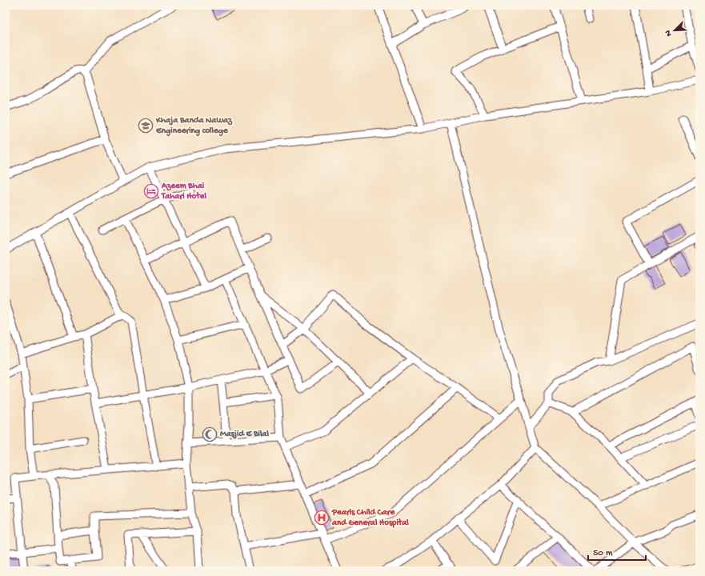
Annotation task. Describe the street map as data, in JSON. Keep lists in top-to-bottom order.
{
  "places": {
    "school or university": ["Khaja Banda Nawaz Engineering college"],
    "hotel": ["Azeem Bhai Tahari Hotel"],
    "mosque": ["Masjid E Bilal"],
    "hospital": ["Pearls Child Care and General Hospital"]
  },
  "scale_bar": "50 m",
  "north": "bottom left"
}
